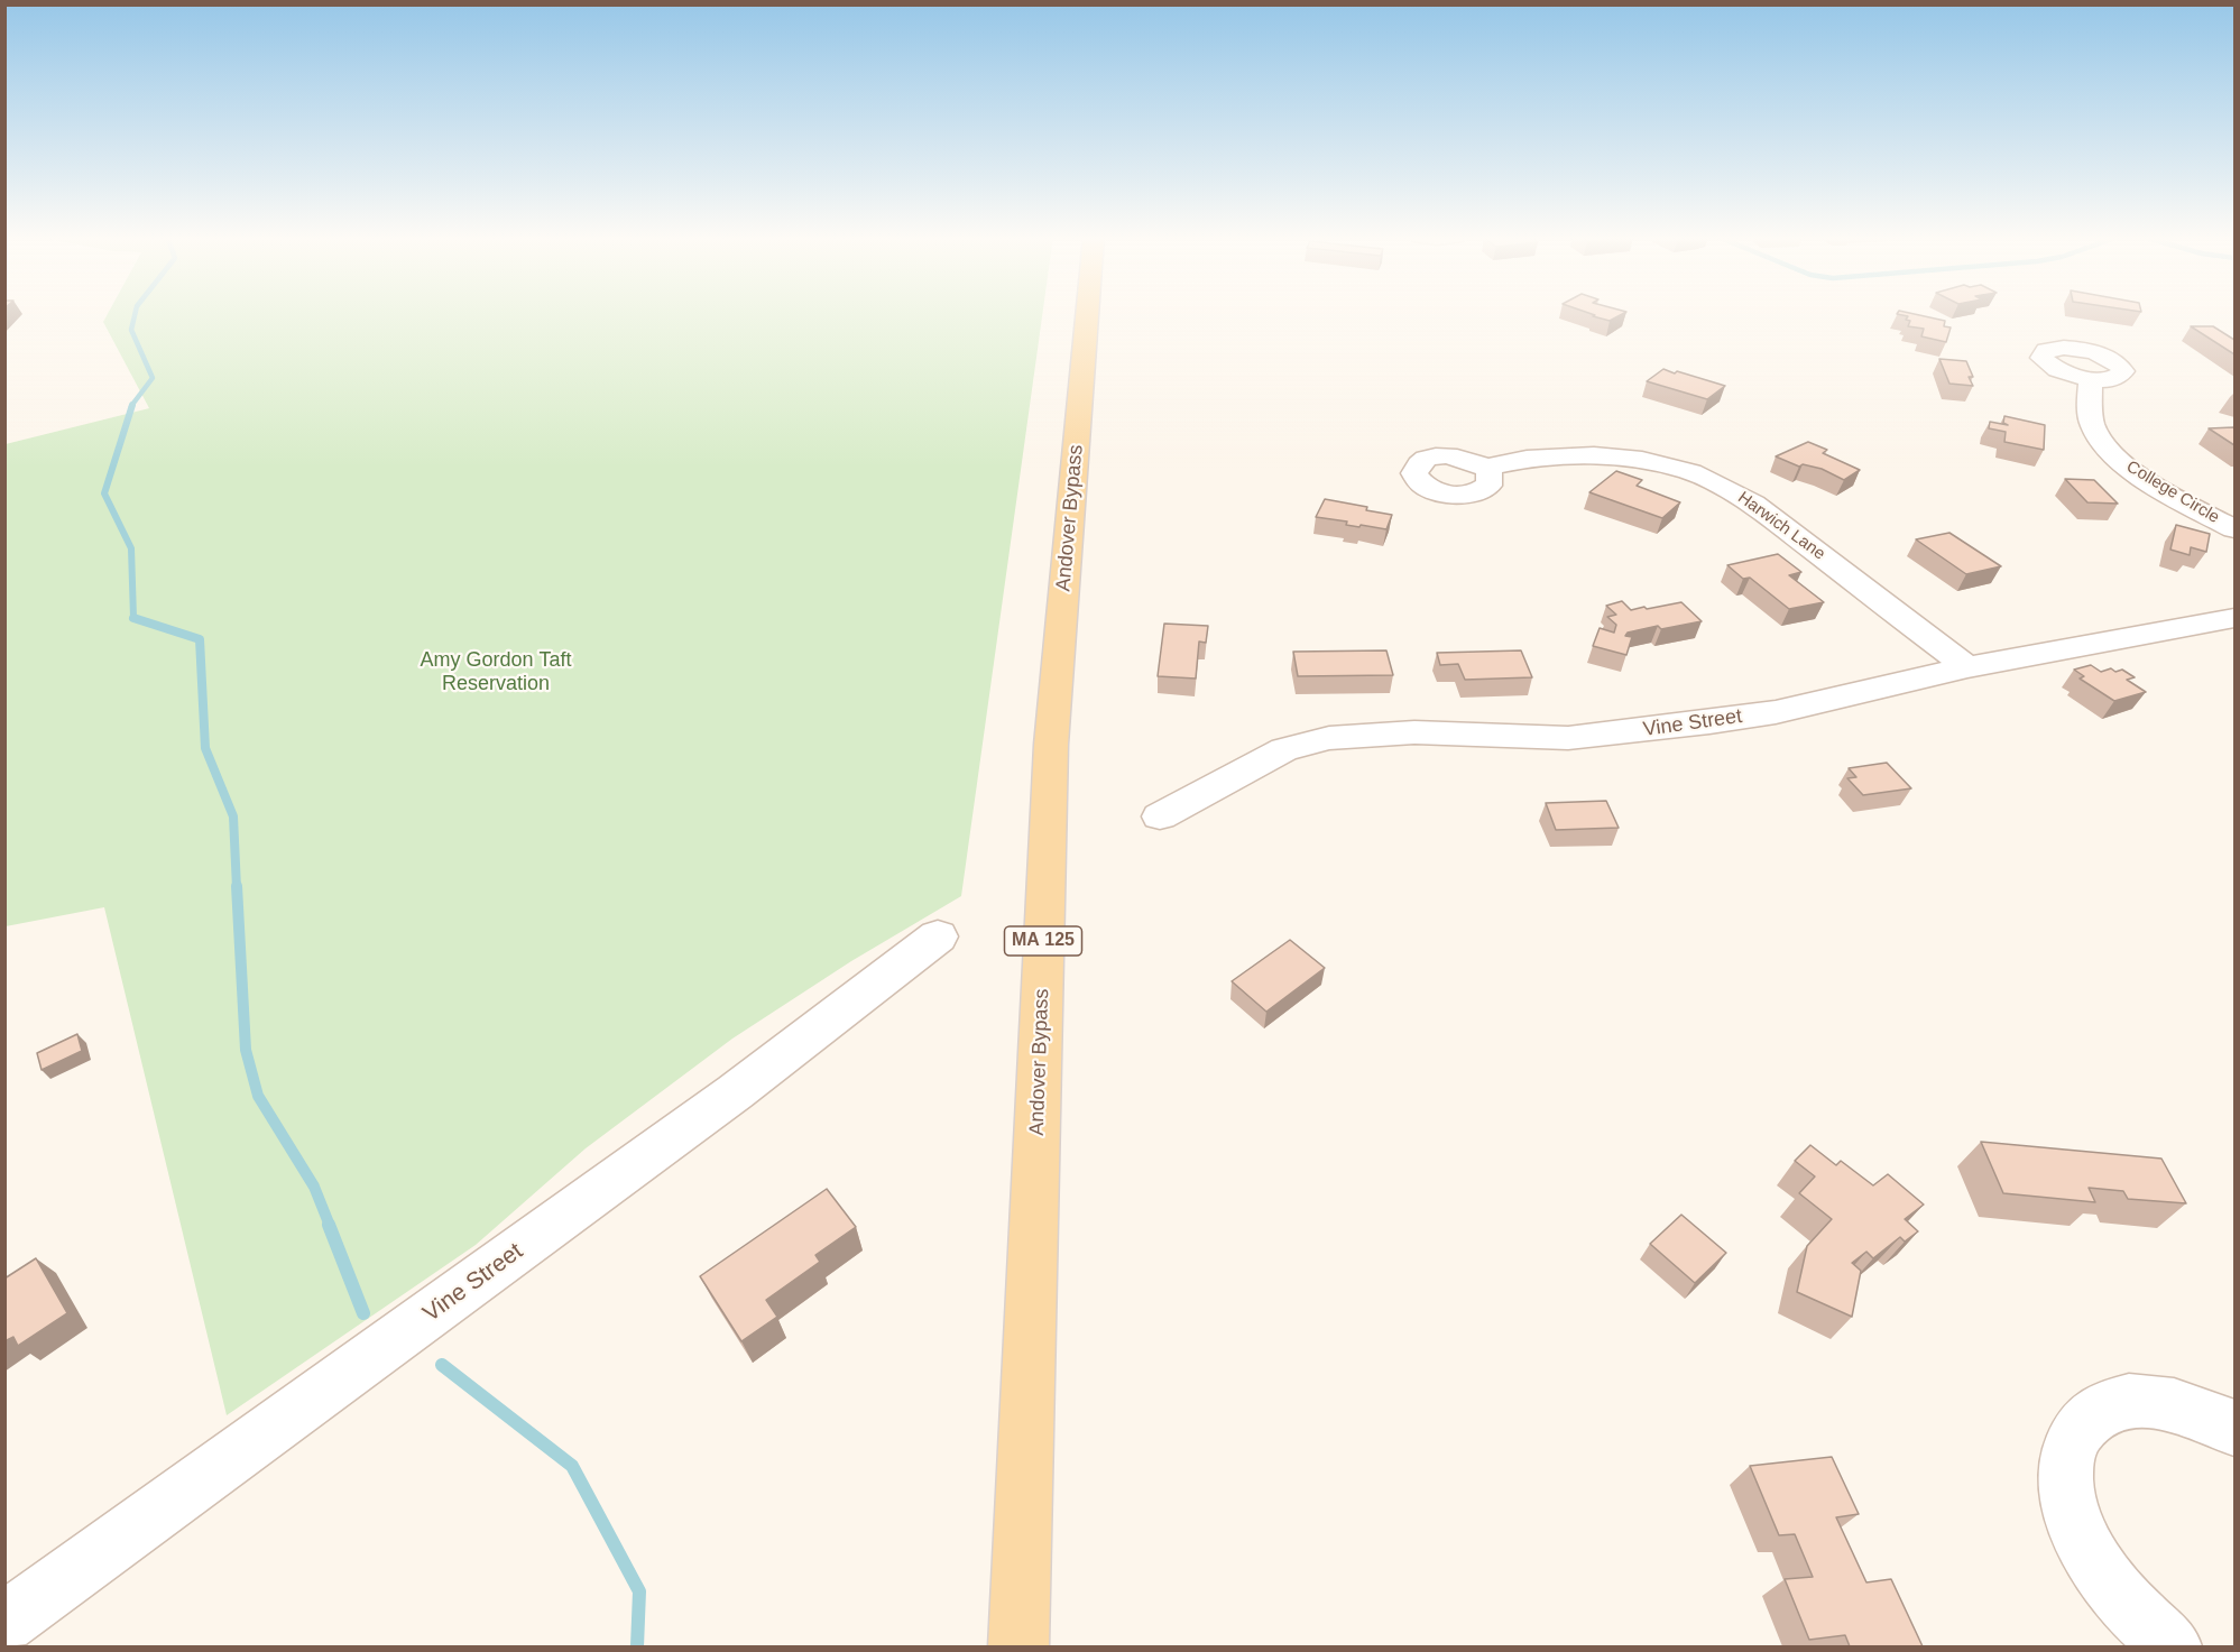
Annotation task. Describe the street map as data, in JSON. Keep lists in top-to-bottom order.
{
  "streets": {
    "main road": ["Andover Bypass", "MA 125"],
    "street": ["College Circle", "Harwich Lane", "Vine Street"]
  },
  "crossings": [
    ["Harwich Lane", "Vine Street"]
  ],
  "parks": ["Amy Gordon Taft Reservation"]
}
